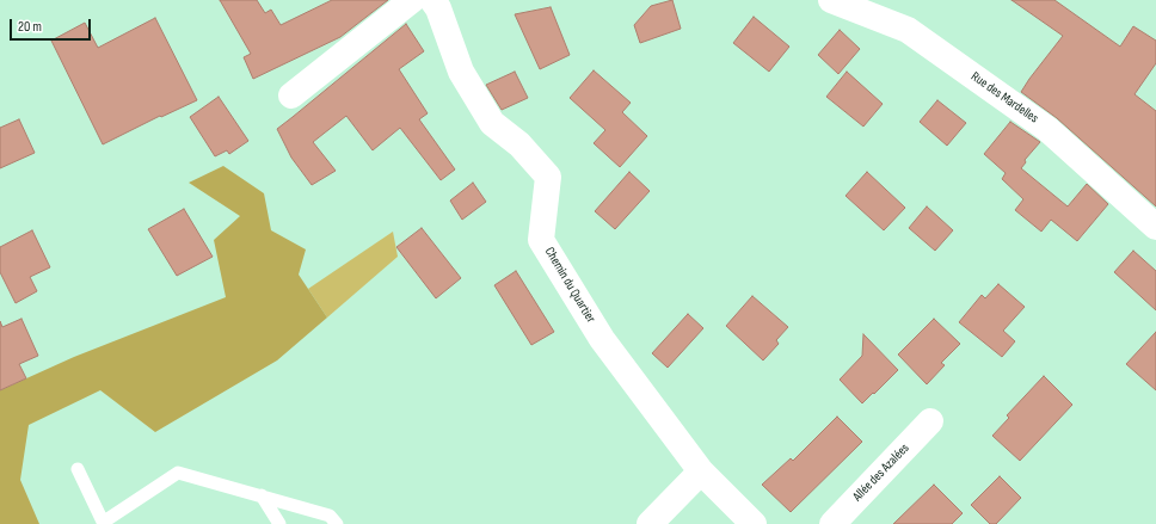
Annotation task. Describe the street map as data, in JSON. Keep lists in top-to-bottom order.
{
  "streets": {
    "street": ["Rue des Mardelles", "Chemin du Quartier", "Allée des Azalées"]
  },
  "scale_bar": "20 m"
}
